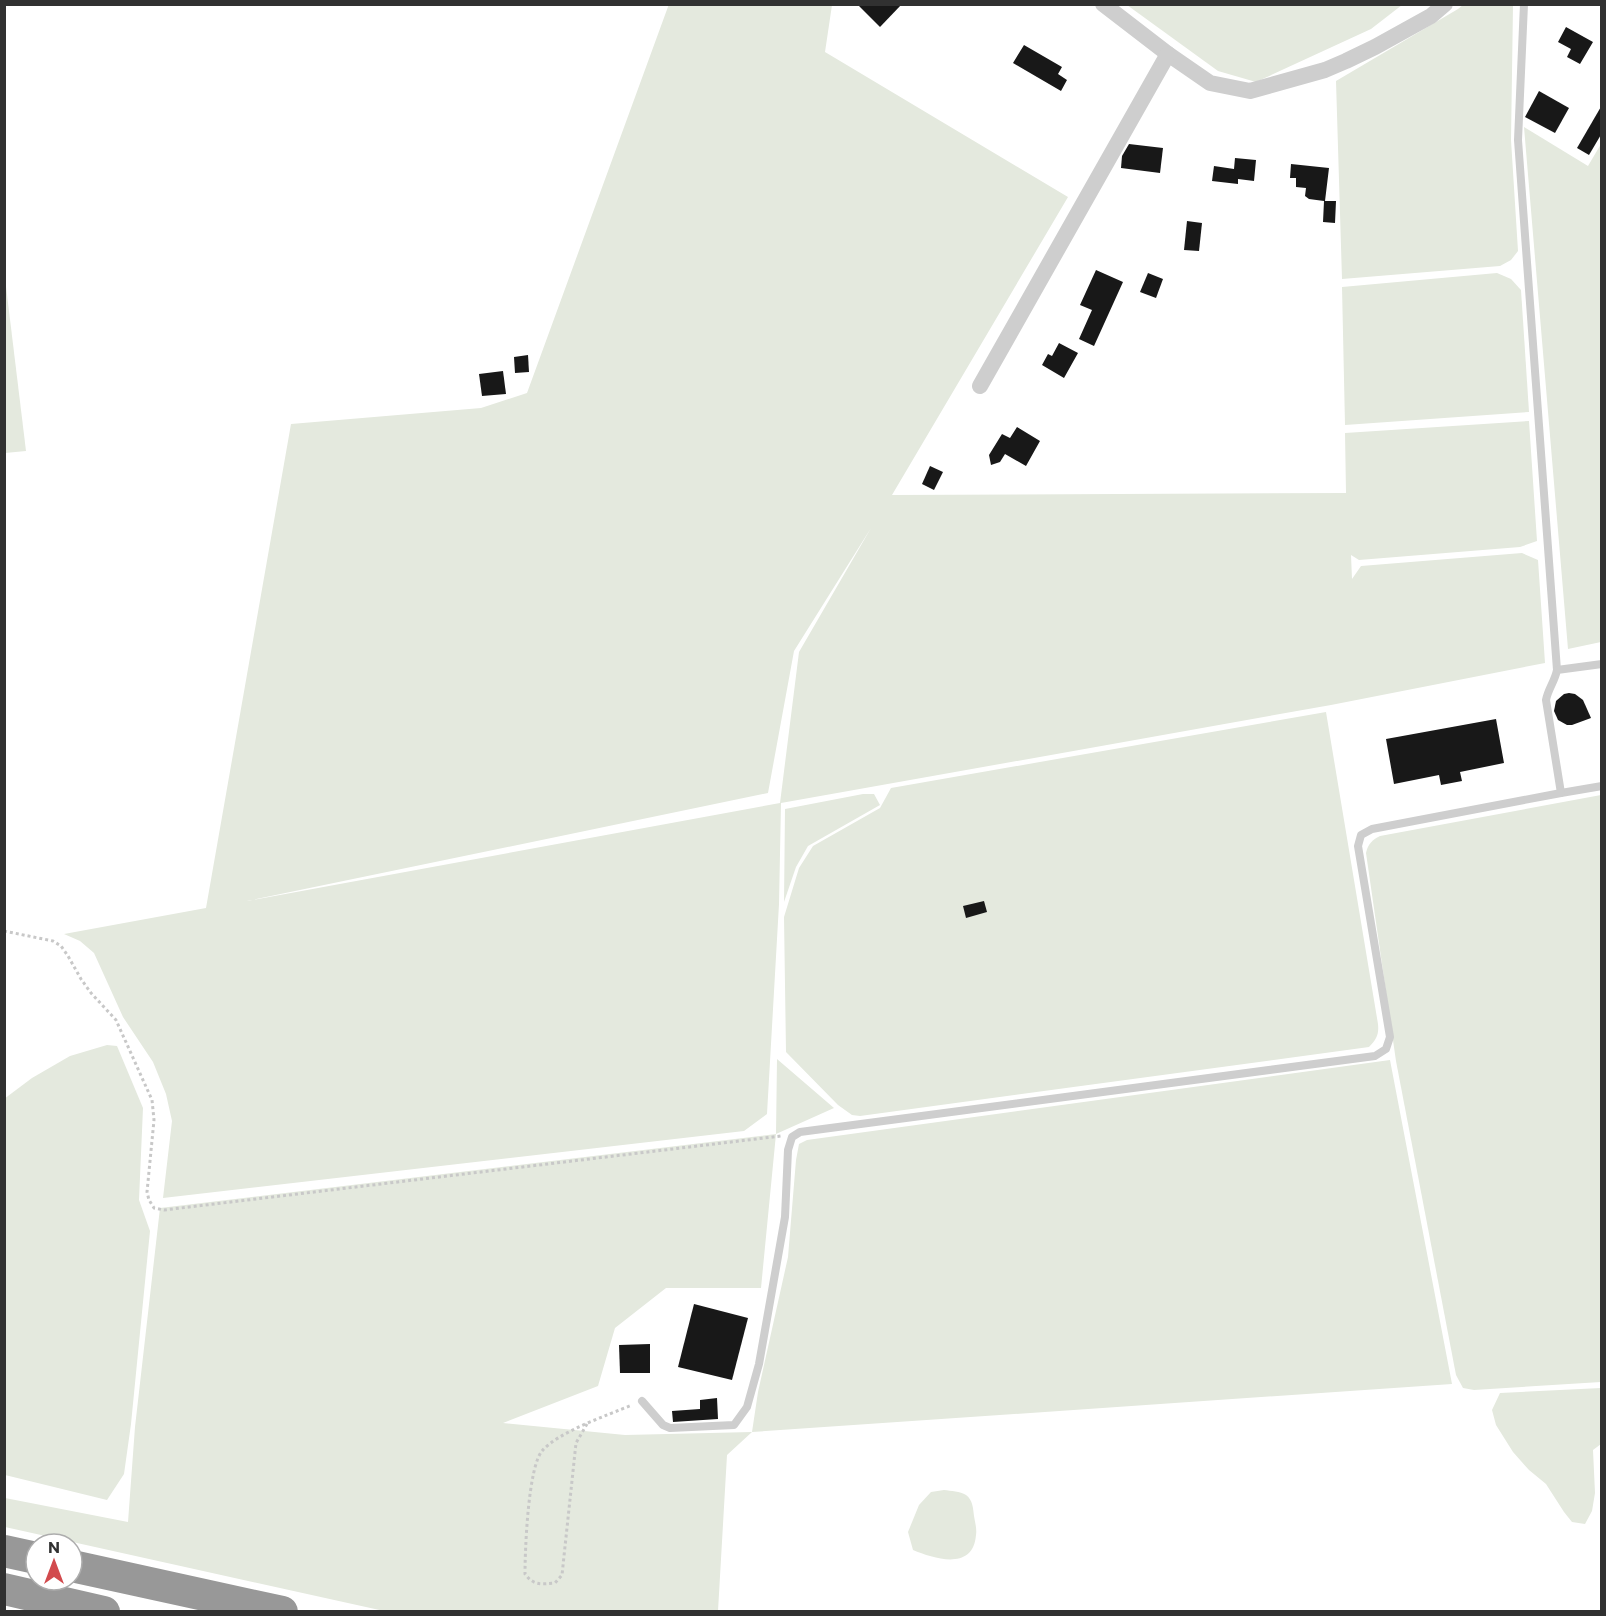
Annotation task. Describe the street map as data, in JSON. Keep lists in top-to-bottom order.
{
  "north": "top"
}
